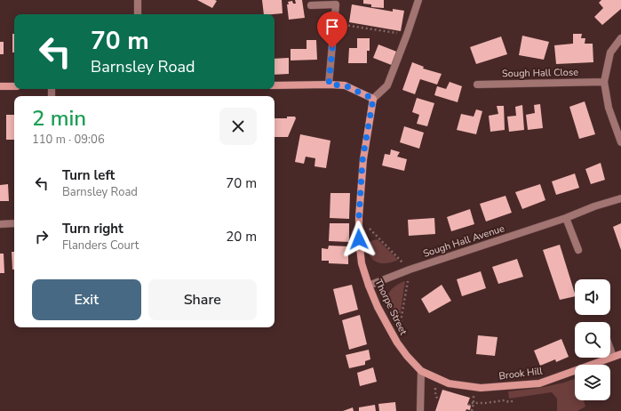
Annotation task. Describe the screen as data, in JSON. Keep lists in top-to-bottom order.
{
  "streets": {
    "main road": ["Thorpe Street", "Brook Hill"],
    "street": ["Sough Hall Close", "Sough Hall Avenue"]
  },
  "crossings": [
    ["Sough Hall Avenue", "Thorpe Street"],
    ["Thorpe Street", "Brook Hill"]
  ],
  "page": {
    "turn": ["70 m", "Barnsley Road"],
    "heading": ["2 min", "110 m · 09:06"],
    "list": [
      {
        "name": "Turn left",
        "note": "Barnsley Road",
        "value": "70 m"
      },
      {
        "name": "Turn right",
        "note": "Flanders Court",
        "value": "20 m"
      }
    ],
    "buttons": ["Exit", "Share"]
  }
}
